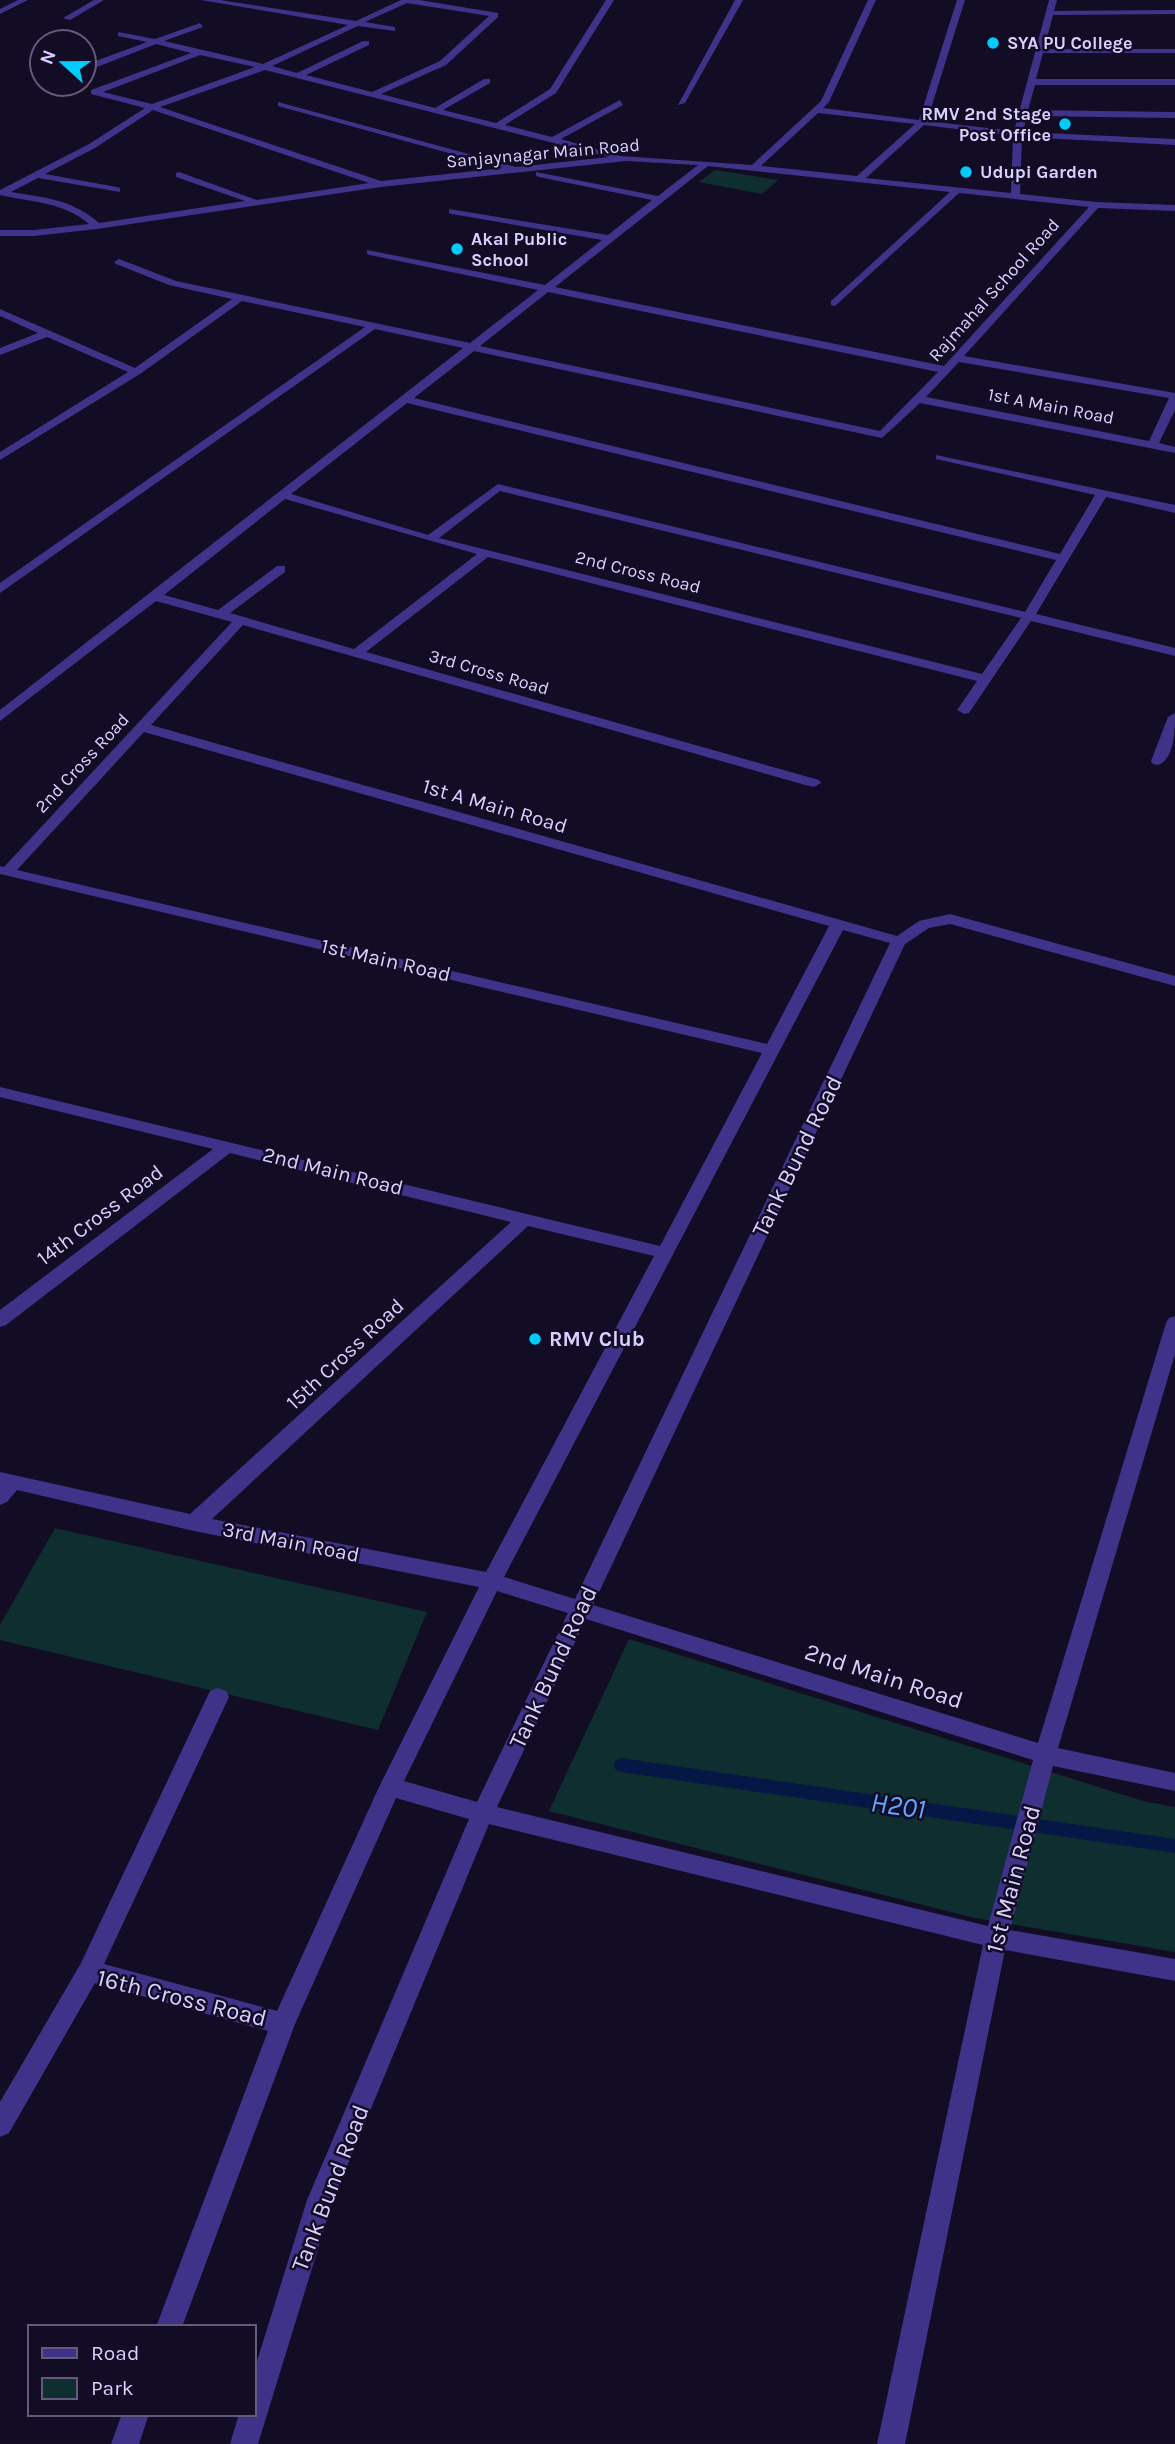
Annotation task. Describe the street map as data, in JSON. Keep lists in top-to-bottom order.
{
  "streets": {
    "street": [
      "Sanjaynagar Main Road",
      "Rajmahal School Road",
      "1st A Main Road",
      "2nd Cross Road",
      "3rd Cross Road",
      "1st Main Road",
      "Tank Bund Road",
      "2nd Main Road",
      "14th Cross Road",
      "15th Cross Road",
      "3rd Main Road",
      "16th Cross Road"
    ]
  },
  "crossings": [
    ["Sanjaynagar Main Road", "Rajmahal School Road"],
    ["Rajmahal School Road", "1st A Main Road"],
    ["1st A Main Road", "2nd Cross Road"],
    ["1st A Main Road", "Tank Bund Road"],
    ["2nd Cross Road", "3rd Cross Road"],
    ["2nd Cross Road", "1st Main Road"],
    ["1st Main Road", "2nd Main Road"],
    ["Tank Bund Road", "2nd Main Road"],
    ["Tank Bund Road", "3rd Main Road"],
    ["2nd Main Road", "14th Cross Road"],
    ["2nd Main Road", "15th Cross Road"],
    ["2nd Main Road", "3rd Main Road"],
    ["15th Cross Road", "3rd Main Road"]
  ],
  "water": ["H201"],
  "places": [
    "SYA PU College",
    "RMV 2nd Stage Post Office",
    "Udupi Garden",
    "Akal Public School",
    "RMV Club"
  ],
  "legend": ["Road", "Park"],
  "north": "left"
}
